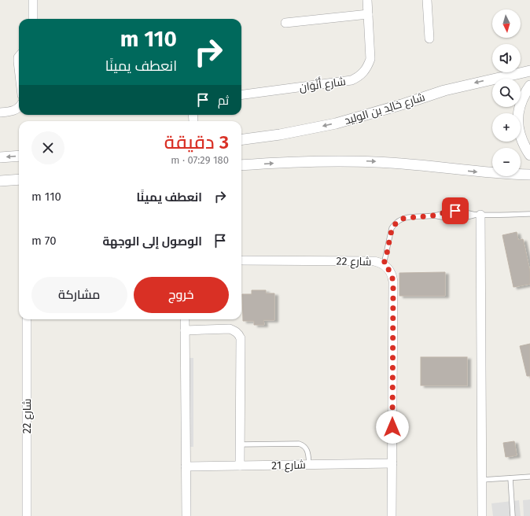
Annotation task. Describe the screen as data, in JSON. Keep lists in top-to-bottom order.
{
  "streets": {
    "street": [
      "شارع أَنْوَان",
      "شارع خالِد بن الوليد",
      "شارع 22",
      "شارع 21"
    ]
  },
  "crossings": [
    ["شارع 22", "شارع 21"]
  ],
  "north": "bottom",
  "page": {
    "map_buttons": ["+", "−"],
    "turn": ["110 m", "انعطف يمينًا"],
    "then": "ثم",
    "heading": ["3 دقيقة", "180 m · 07:29"],
    "list": [
      {
        "name": "انعطف يمينًا",
        "value": "110 m"
      },
      {
        "name": "الوصول إلى الوجهة",
        "value": "70 m"
      }
    ],
    "buttons": ["خروج", "مشاركة"]
  }
}
